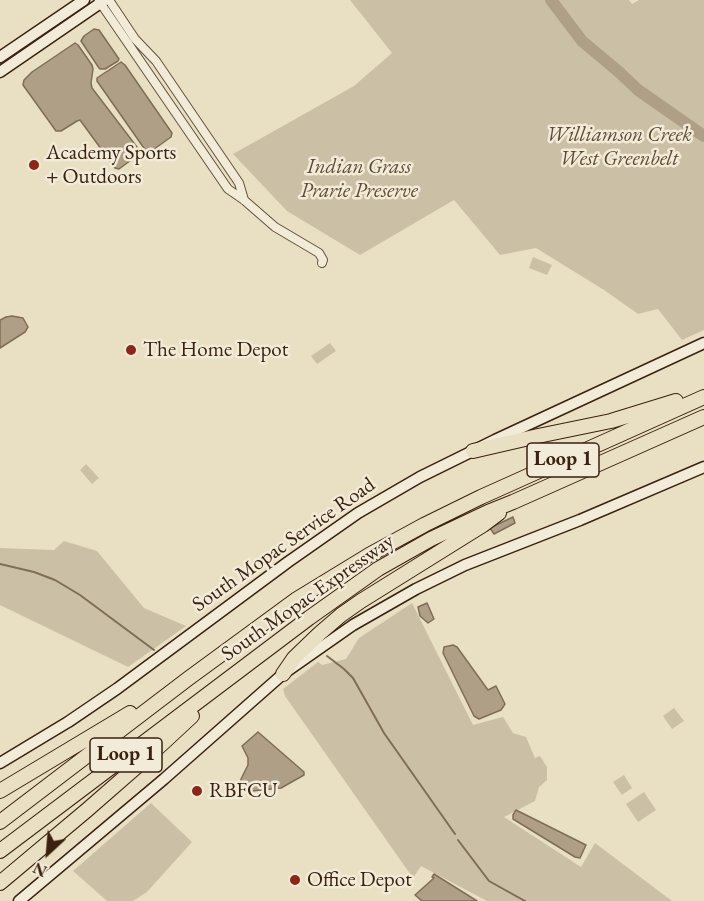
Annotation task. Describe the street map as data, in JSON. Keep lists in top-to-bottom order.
{
  "streets": {
    "highway": ["Loop 1", "South Mopac Expressway"],
    "main road": ["South Mopac Service Road"]
  },
  "parks": ["Williamson Creek West Greenbelt", "Indian Grass Prarie Preserve"],
  "places": [
    "Academy Sports + Outdoors",
    "The Home Depot",
    "RBFCU",
    "Office Depot"
  ],
  "north": "bottom left"
}
